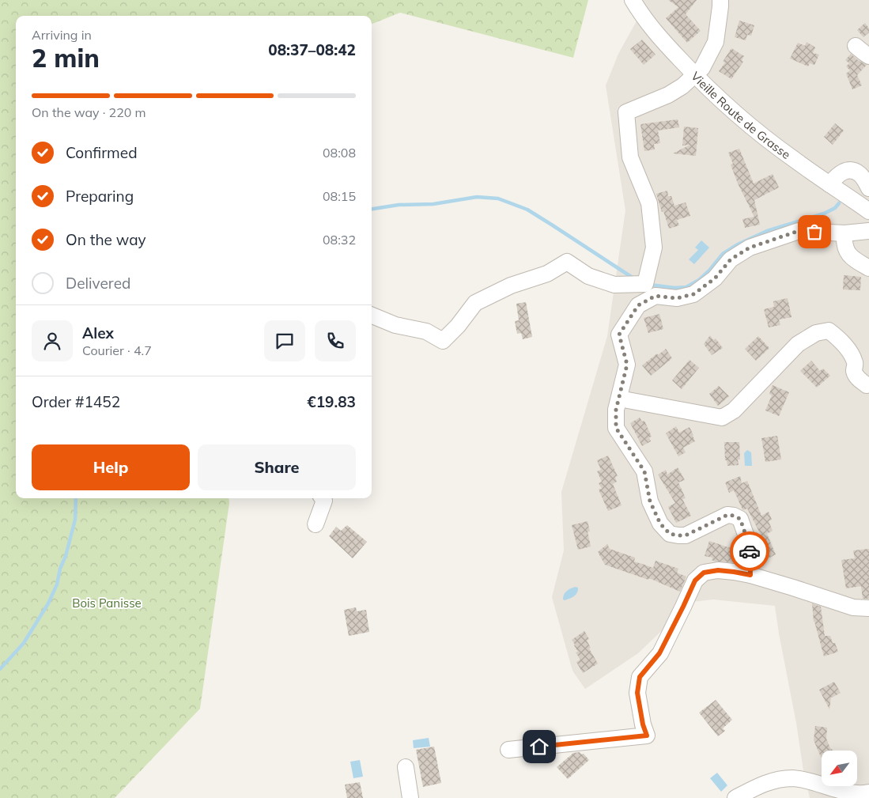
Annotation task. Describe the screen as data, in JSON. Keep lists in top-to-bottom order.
{
  "streets": {
    "street": ["Vieille Route de Grasse"]
  },
  "parks": ["Bois Panisse"],
  "north": "bottom left",
  "page": {
    "heading": ["2 min", "Arriving in", "08:37–08:42"],
    "panel": [
      "Alex",
      "Courier · 4.7",
      "Order #1452",
      "€19.83"
    ],
    "bar": "On the way · 220 m",
    "list": [
      ["Confirmed", "08:08"],
      ["Preparing", "08:15"],
      ["On the way", "08:32"],
      "Delivered"
    ],
    "buttons": ["Help", "Share"]
  }
}
